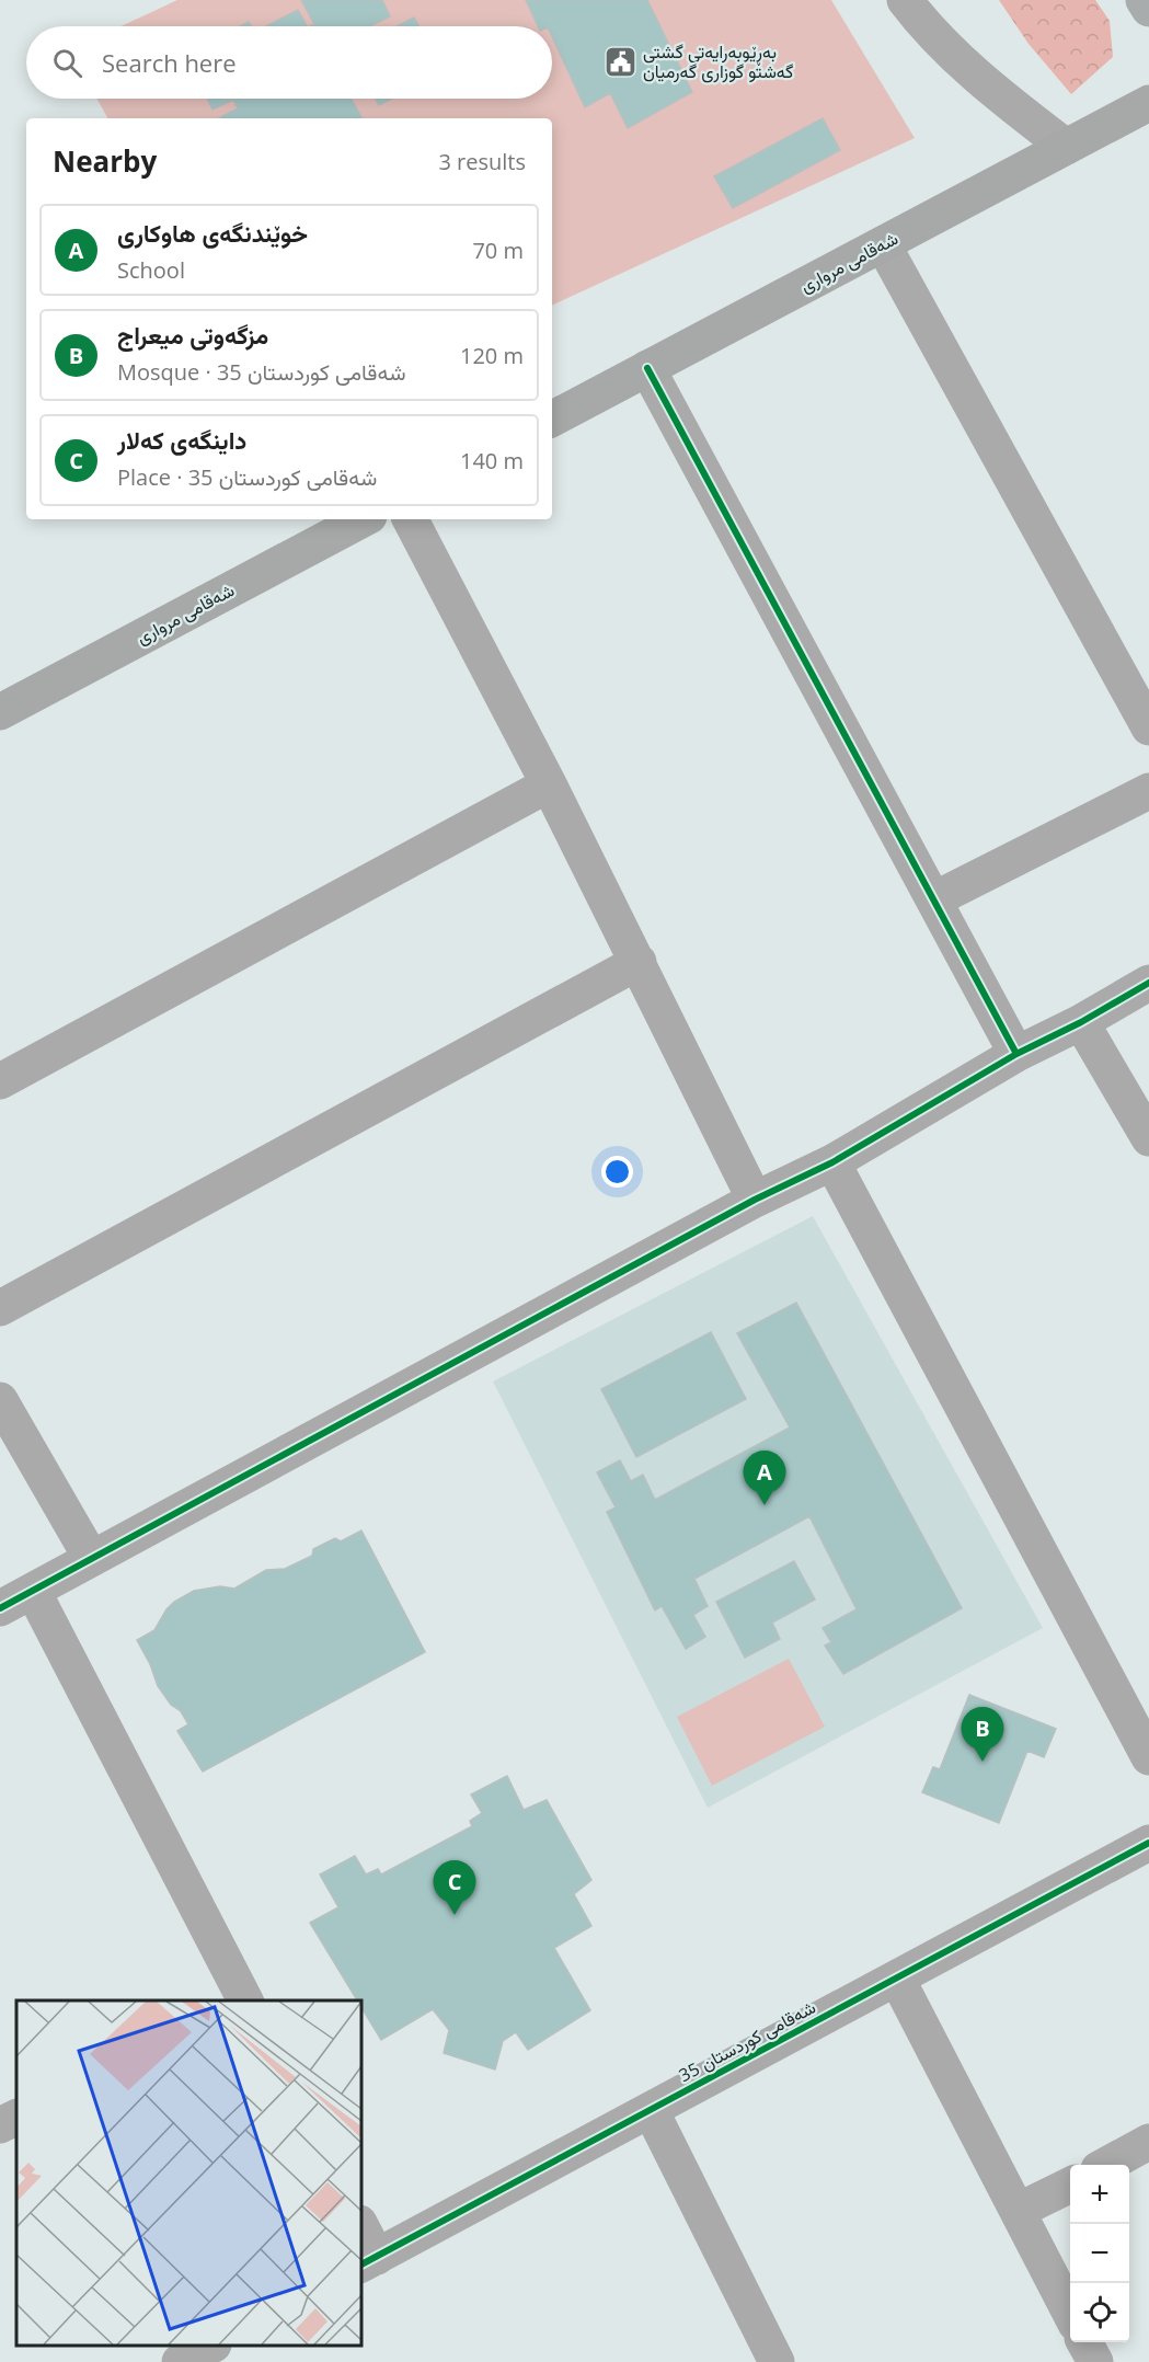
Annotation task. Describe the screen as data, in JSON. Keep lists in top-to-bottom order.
{
  "streets": {
    "street": ["شەقامی مرواری", "شەقامی کوردستان 35"]
  },
  "places": {
    "public building": ["بەڕێوبەرایەتی گشتی گەشتو گوزاری گەرمیان"]
  },
  "page": {
    "search": "Search here",
    "heading": ["Nearby", "3 results"],
    "list": [
      {
        "mark": "A",
        "name": "خوێندنگەی هاوکاری",
        "note": "School",
        "value": "70 m"
      },
      {
        "mark": "B",
        "name": "مزگەوتی میعراج",
        "note": "Mosque · شەقامی کوردستان 35",
        "value": "120 m"
      },
      {
        "mark": "C",
        "name": "داینگەی کەلار",
        "note": "Place · شەقامی کوردستان 35",
        "value": "140 m"
      }
    ],
    "pins": ["A", "B", "C"],
    "map_buttons": ["+", "−"]
  }
}
